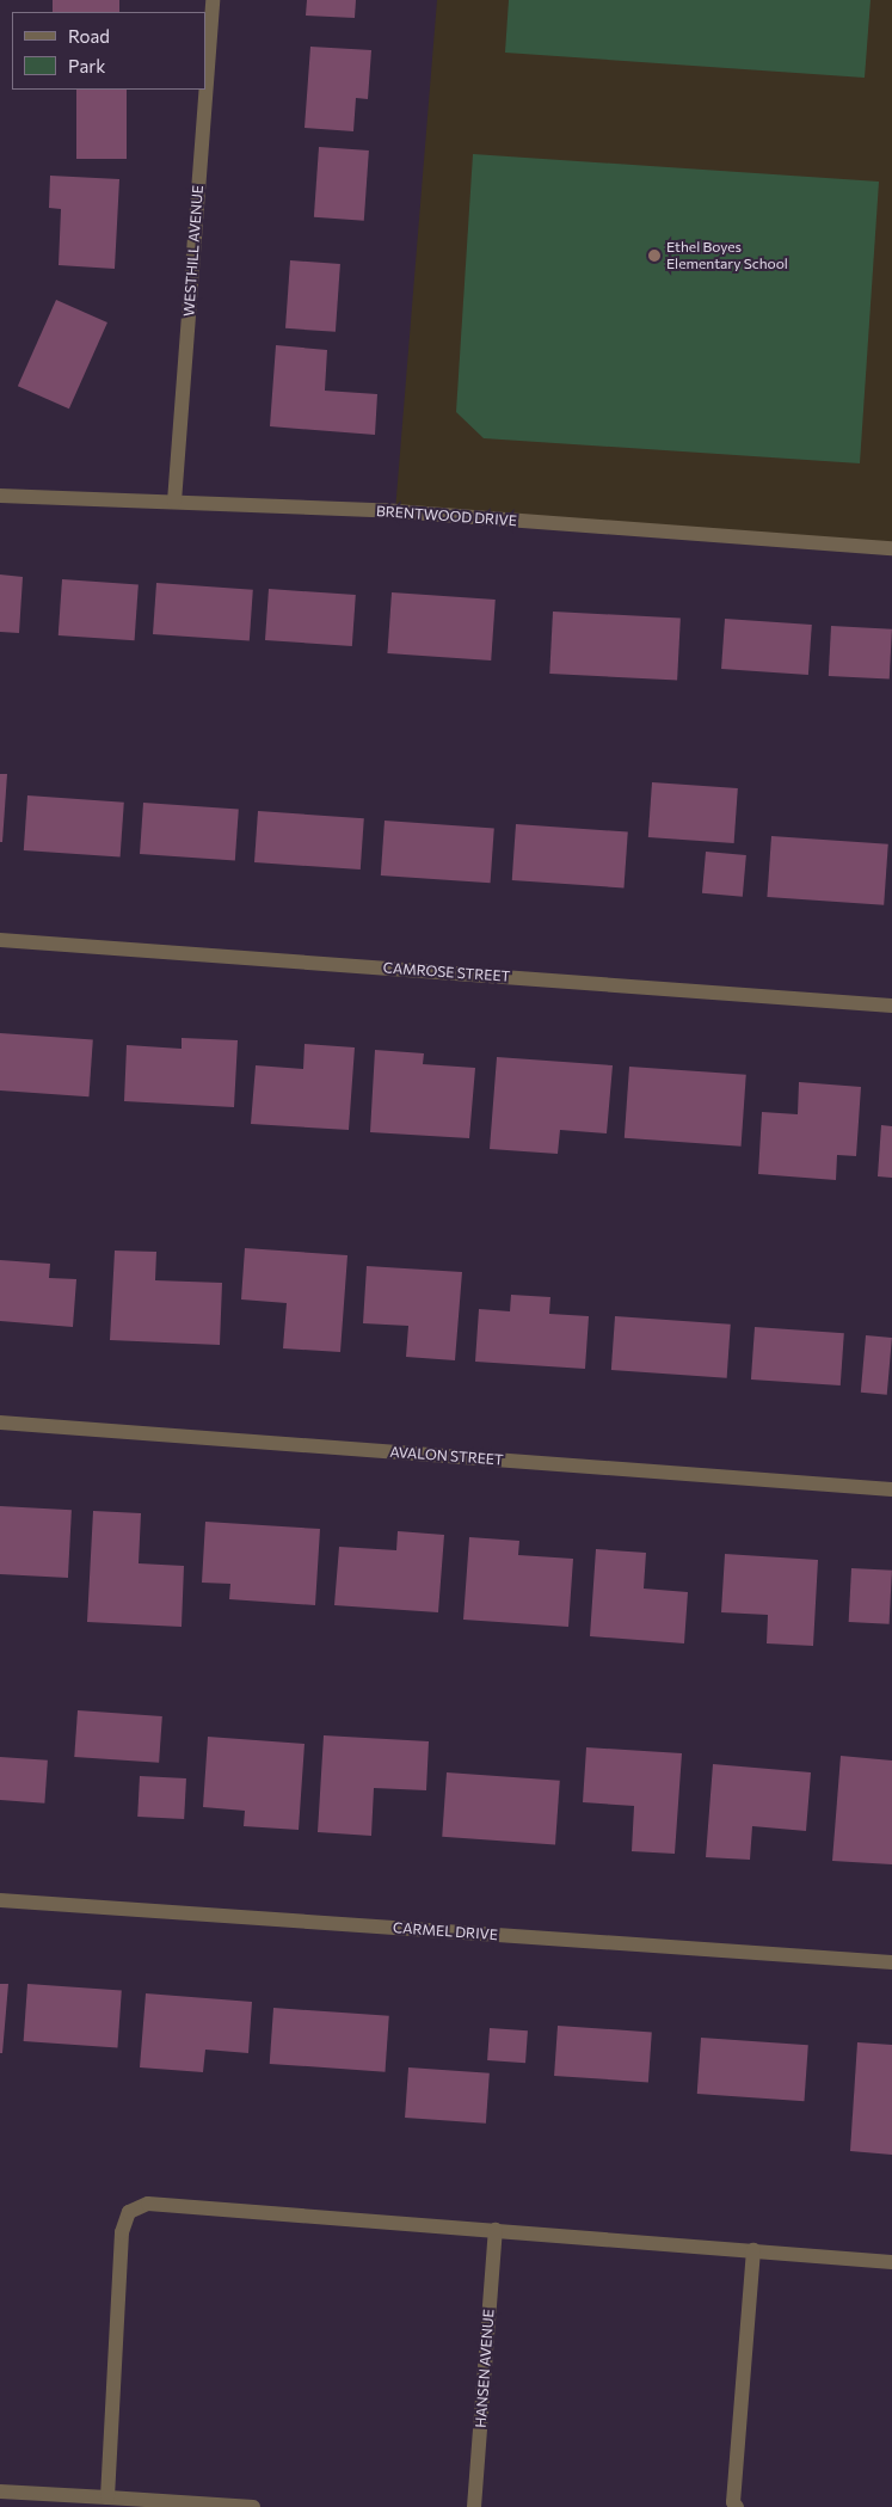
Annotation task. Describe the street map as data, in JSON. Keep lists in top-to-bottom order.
{
  "streets": {
    "street": [
      "WESTHILL AVENUE",
      "BRENTWOOD DRIVE",
      "CAMROSE STREET",
      "AVALON STREET",
      "CARMEL DRIVE",
      "HANSEN AVENUE"
    ]
  },
  "crossings": [
    ["WESTHILL AVENUE", "BRENTWOOD DRIVE"]
  ],
  "places": ["Ethel Boyes Elementary School"],
  "legend": ["Road", "Park"]
}
